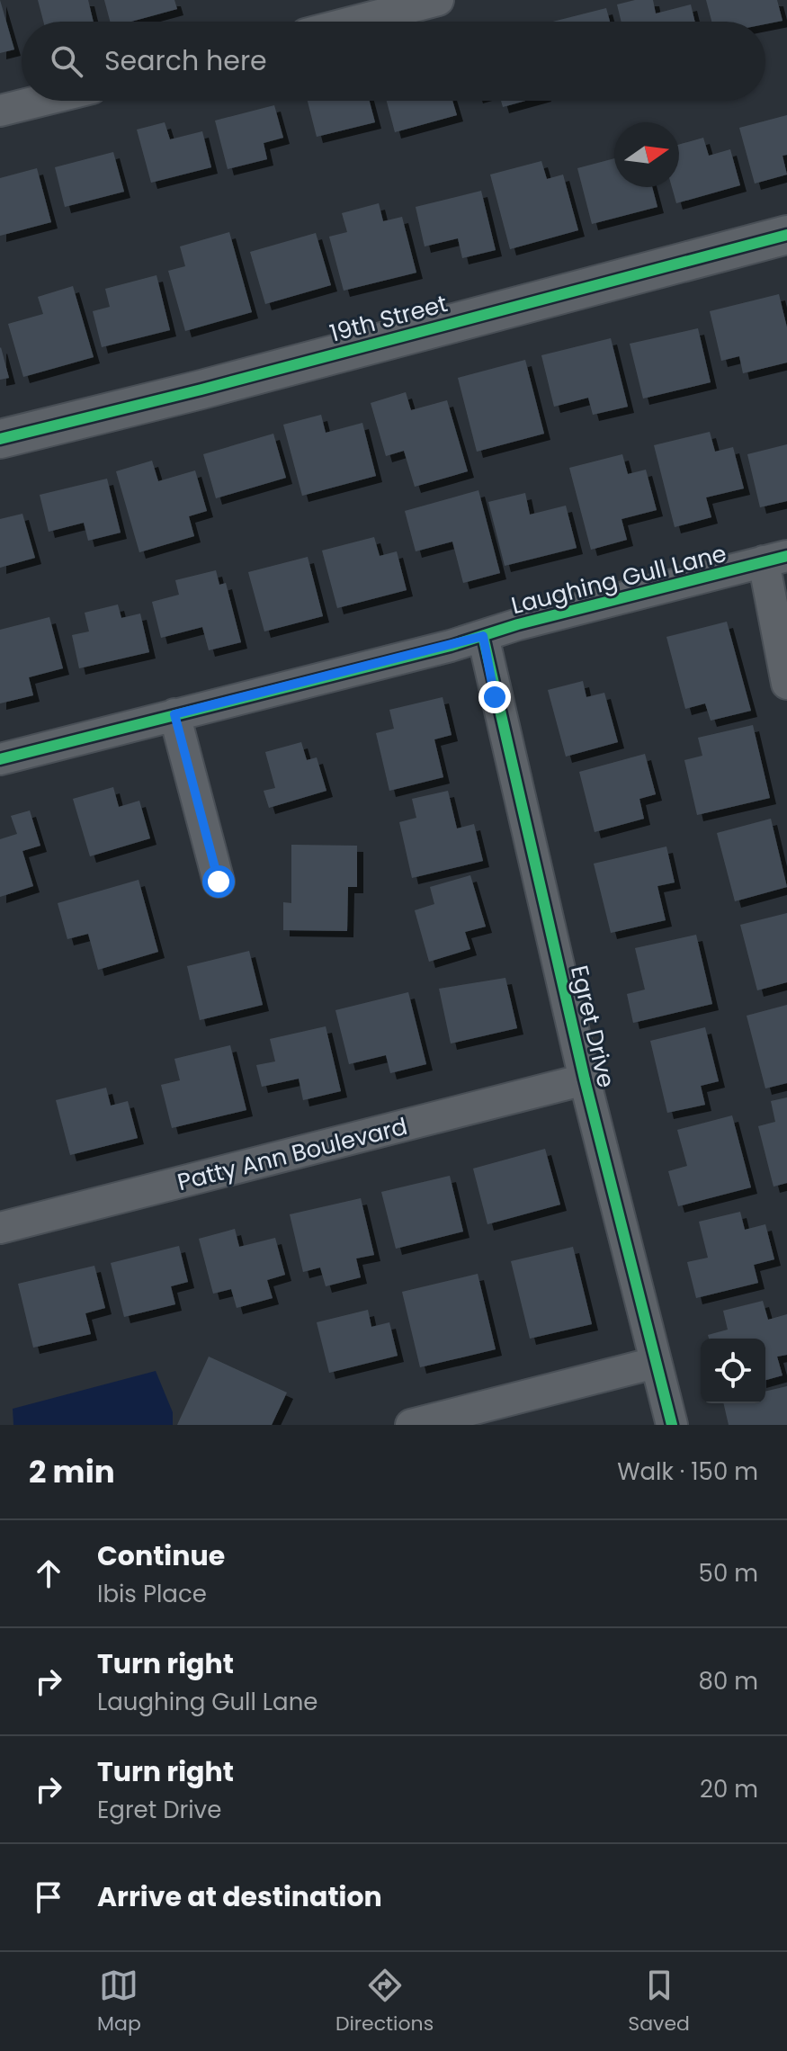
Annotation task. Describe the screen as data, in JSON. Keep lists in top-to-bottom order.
{
  "streets": {
    "street": [
      "19th Street",
      "Laughing Gull Lane",
      "Egret Drive",
      "Patty Ann Boulevard"
    ]
  },
  "crossings": [
    ["Laughing Gull Lane", "Egret Drive"],
    ["Egret Drive", "Patty Ann Boulevard"]
  ],
  "north": "right",
  "page": {
    "search": "Search here",
    "heading": ["2 min", "Walk · 150 m"],
    "list": [
      ["Continue", "Ibis Place", "50 m"],
      ["Turn right", "Laughing Gull Lane", "80 m"],
      ["Turn right", "Egret Drive", "20 m"],
      "Arrive at destination"
    ],
    "nav": ["Map", "Directions", "Saved"]
  }
}
